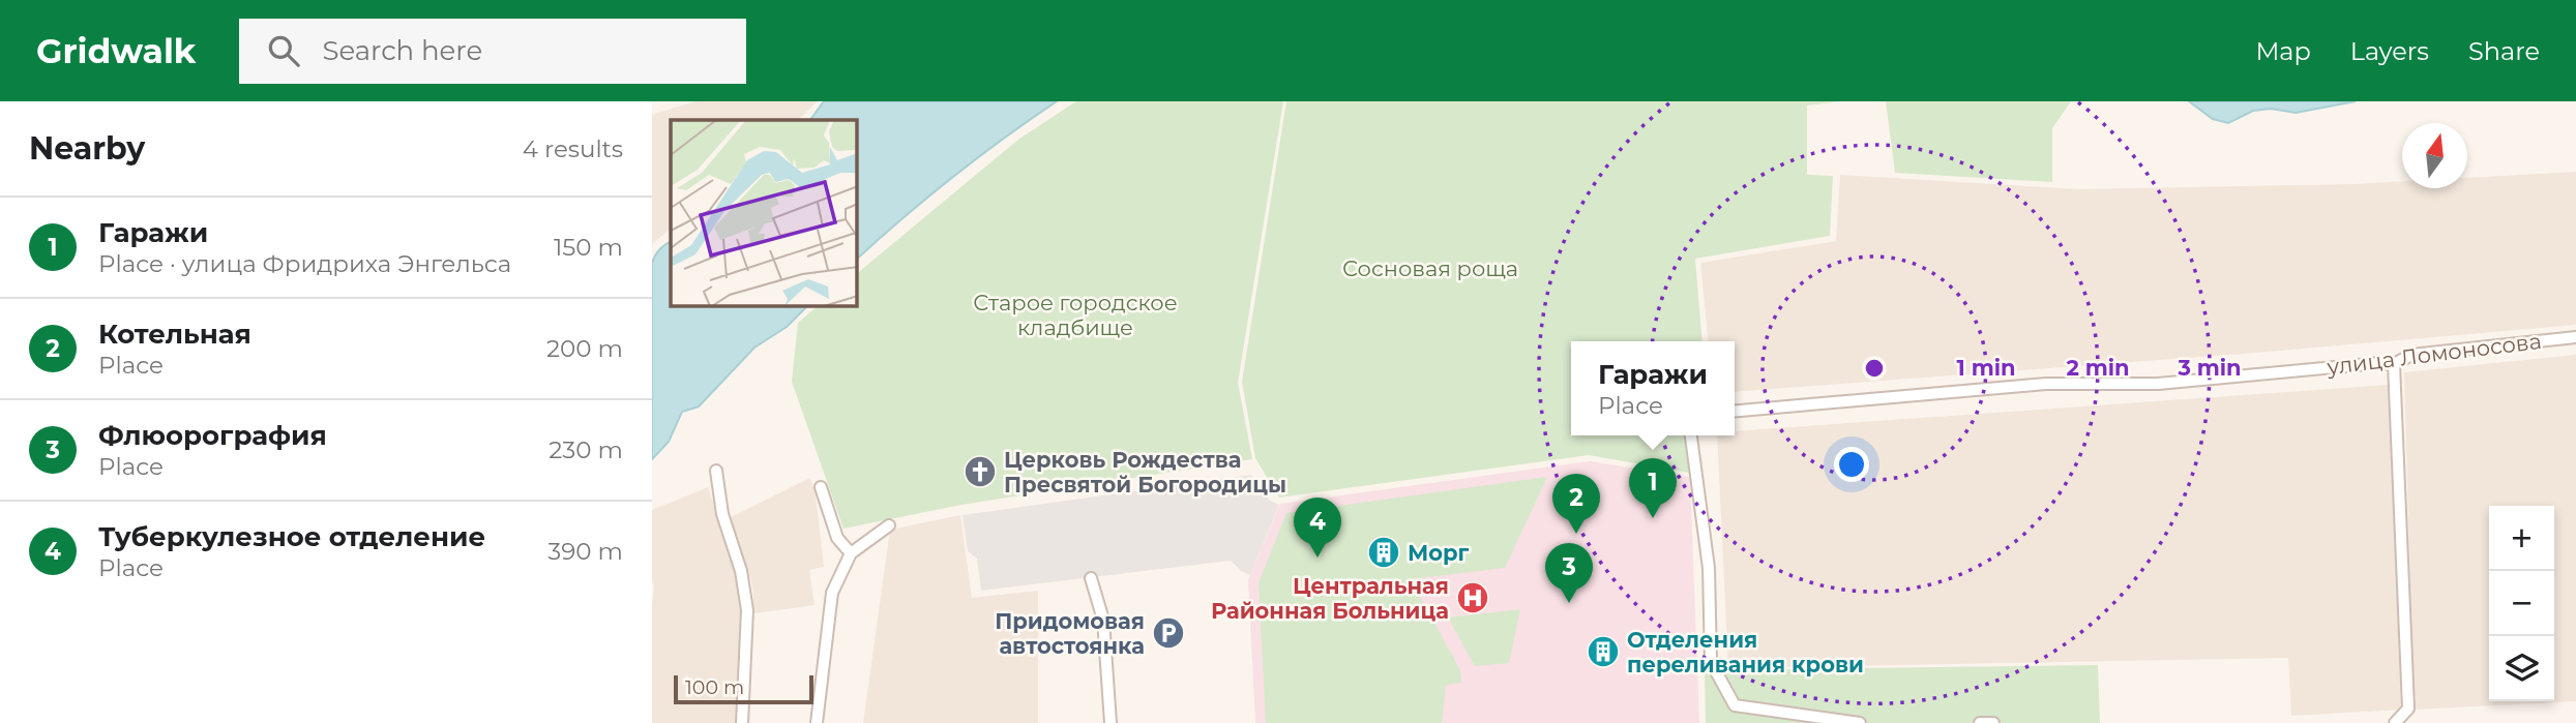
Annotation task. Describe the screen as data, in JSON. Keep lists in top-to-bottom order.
{
  "streets": {
    "street": ["улица Ломоносова"]
  },
  "parks": ["Сосновая роща", "Старое городское кладбище"],
  "places": {
    "church": ["Церковь Рождества Пресвятой Богородицы"],
    "building": ["Морг", "Отделения переливания крови"],
    "hospital": ["Центральная Районная Больница"],
    "parking": ["Придомовая автостоянка"]
  },
  "scale_bar": "100 m",
  "north": "top",
  "page": {
    "header": "Gridwalk",
    "search": "Search here",
    "nav": ["Map", "Layers", "Share"],
    "heading": ["Nearby", "4 results"],
    "list": [
      {
        "mark": "1",
        "name": "Гаражи",
        "note": "Place · улица Фридриха Энгельса",
        "value": "150 m"
      },
      {
        "mark": "2",
        "name": "Котельная",
        "note": "Place",
        "value": "200 m"
      },
      {
        "mark": "3",
        "name": "Флюорография",
        "note": "Place",
        "value": "230 m"
      },
      {
        "mark": "4",
        "name": "Туберкулезное отделение",
        "note": "Place",
        "value": "390 m"
      }
    ],
    "popup": ["Гаражи", "Place"],
    "pins": [
      "1",
      "2",
      "4",
      "3"
    ],
    "map_buttons": ["+", "−"],
    "scale": "100 m"
  },
  "rings": ["1 min", "2 min", "3 min"]
}
